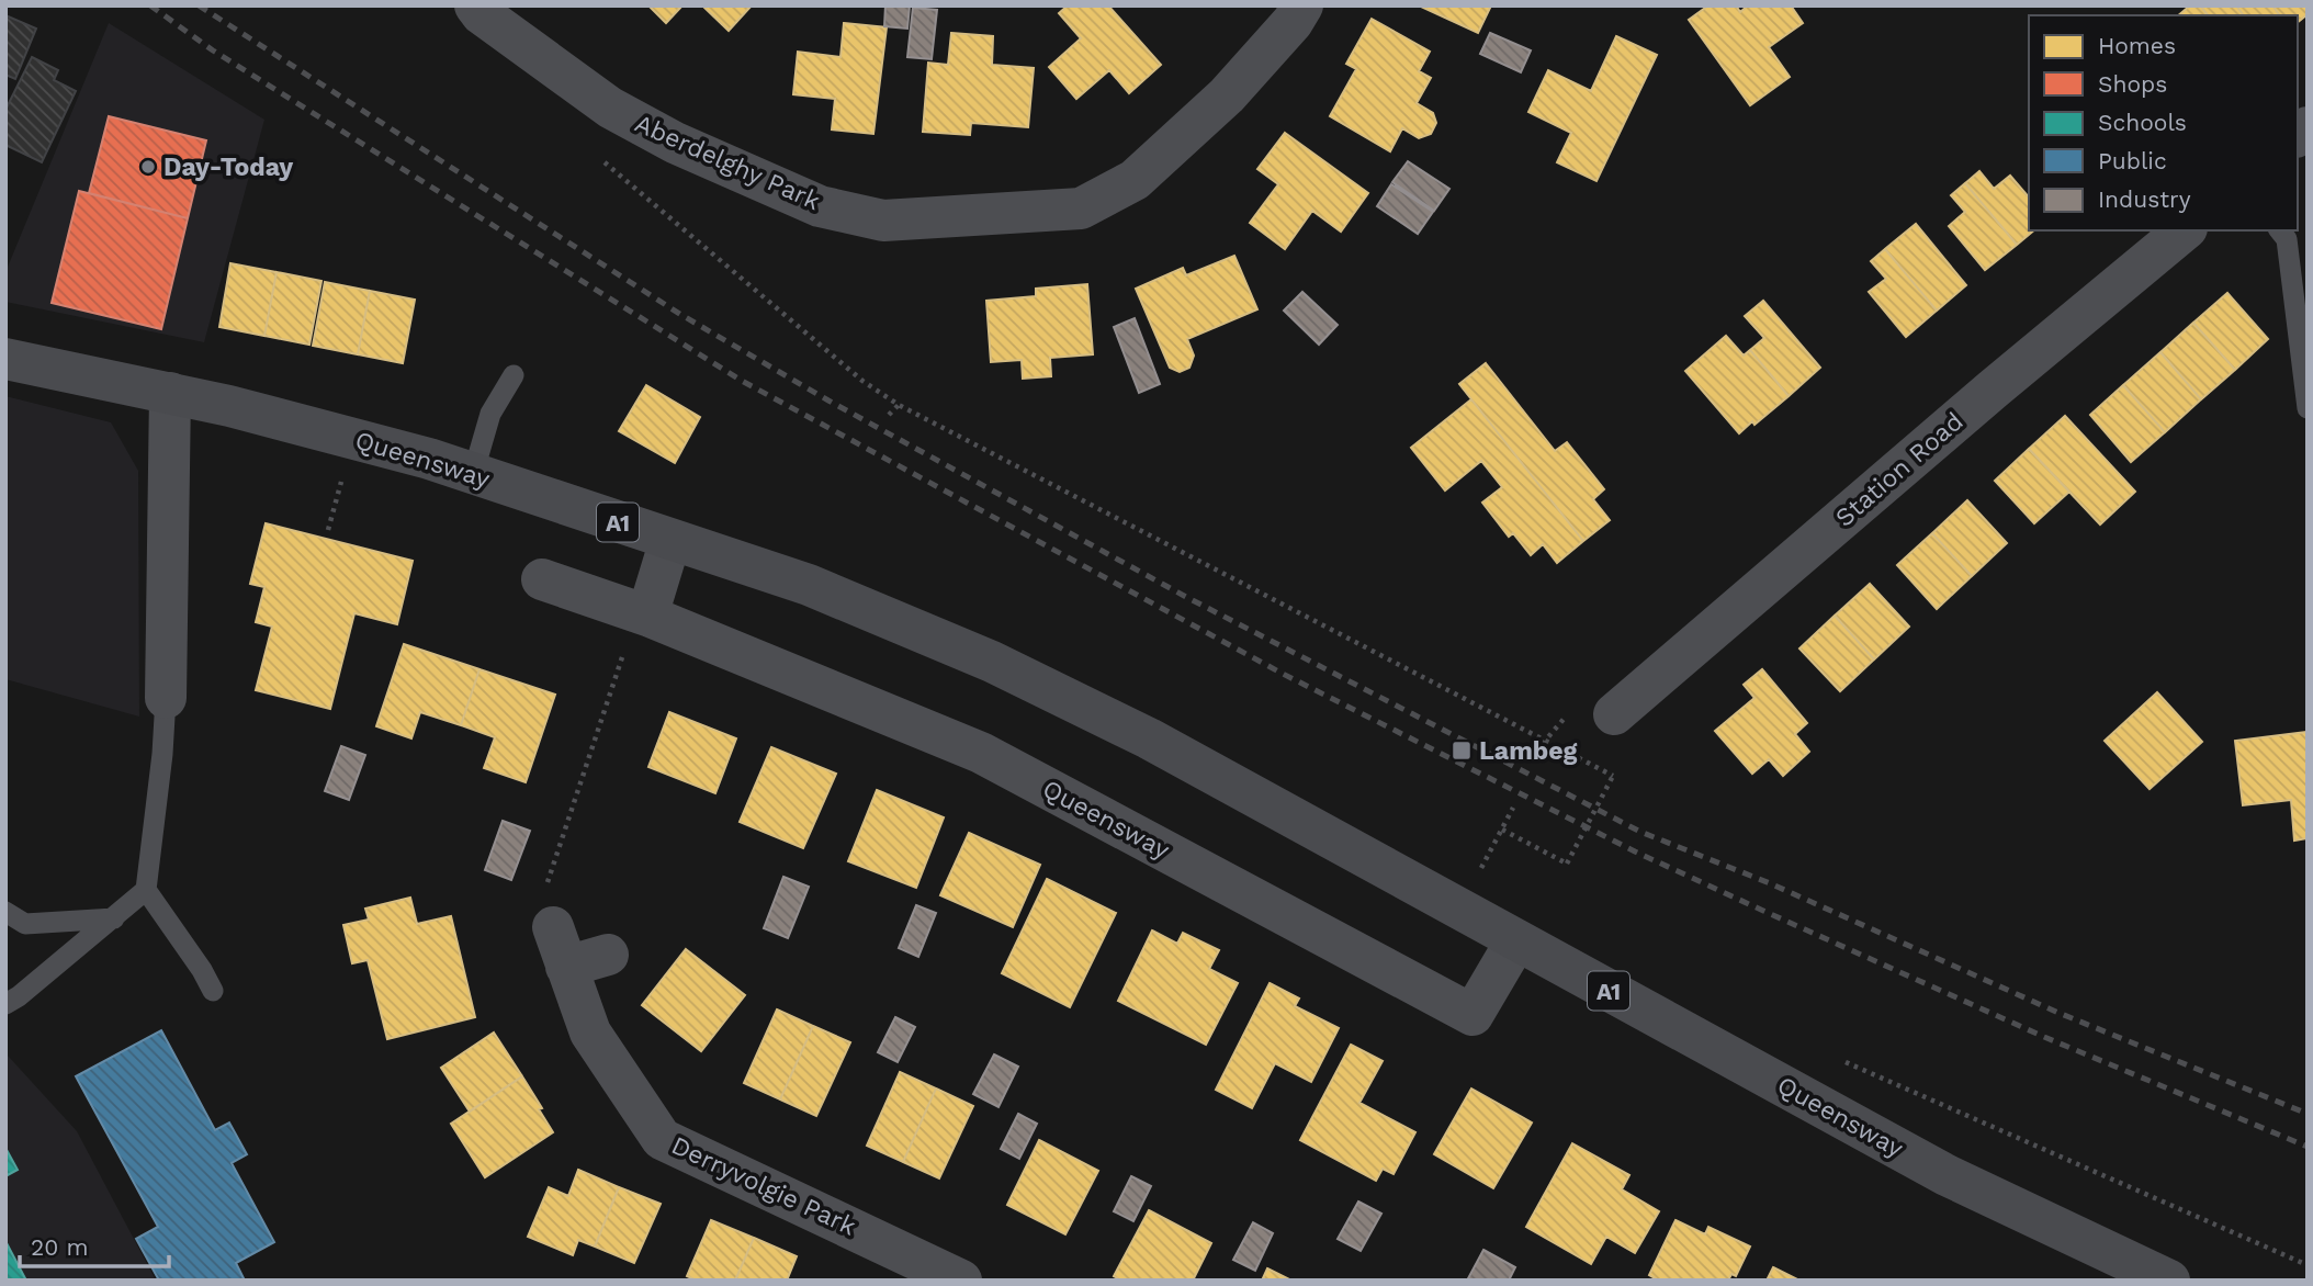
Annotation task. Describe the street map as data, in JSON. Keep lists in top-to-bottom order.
{
  "streets": {
    "highway": ["Queensway", "A1"],
    "street": ["Aberdelghy Park", "Station Road", "Derryvolgie Park"]
  },
  "places": {
    "other": ["Day-Today"],
    "transit": ["Lambeg"]
  },
  "legend": [
    "Homes",
    "Shops",
    "Schools",
    "Public",
    "Industry"
  ],
  "scale_bar": "20 m"
}
